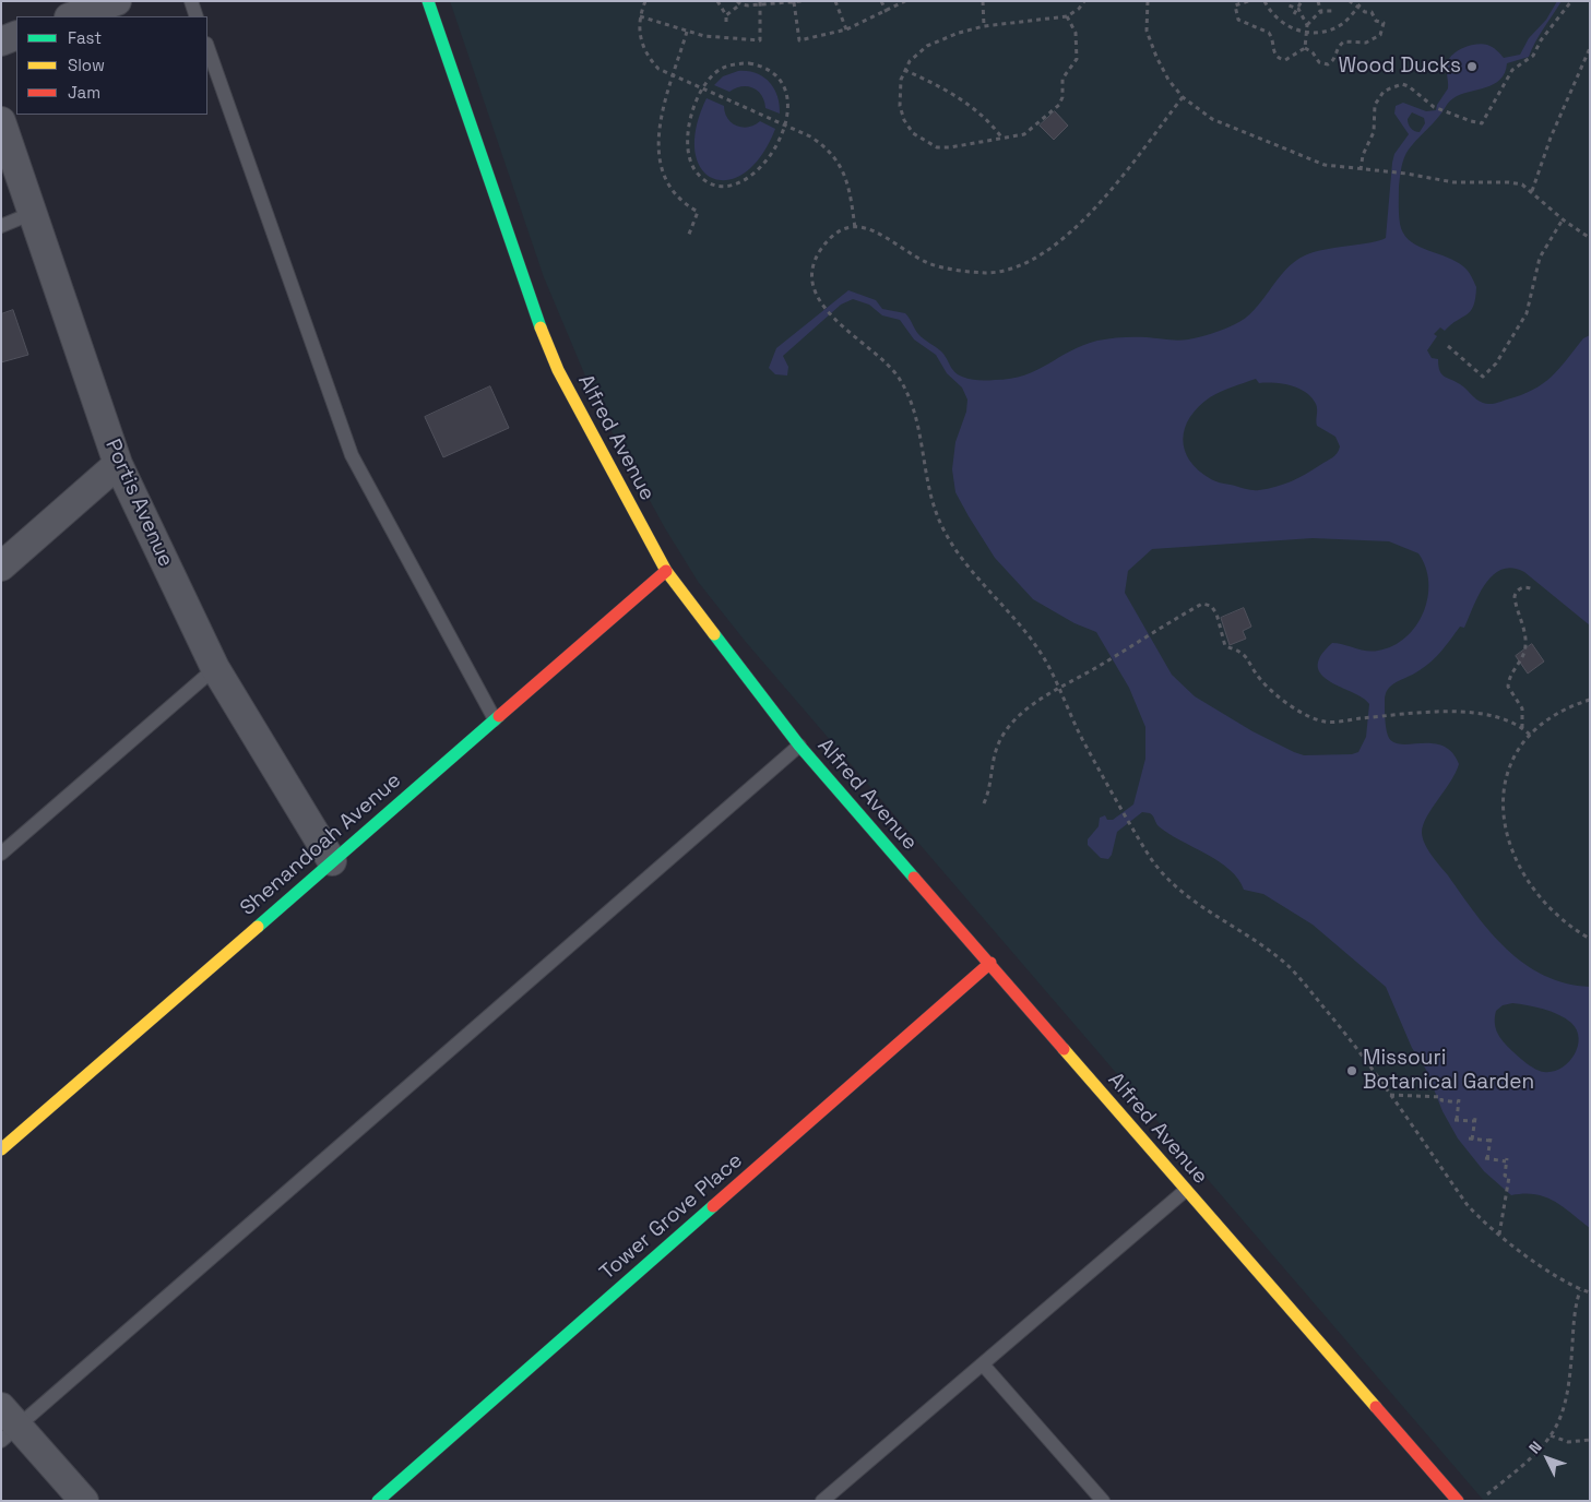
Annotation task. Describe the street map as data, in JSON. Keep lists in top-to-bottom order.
{
  "streets": {
    "street": [
      "Alfred Avenue",
      "Portis Avenue",
      "Shenandoah Avenue",
      "Tower Grove Place"
    ]
  },
  "crossings": [
    ["Alfred Avenue", "Shenandoah Avenue"],
    ["Alfred Avenue", "Tower Grove Place"],
    ["Portis Avenue", "Shenandoah Avenue"]
  ],
  "places": ["Wood Ducks", "Missouri Botanical Garden"],
  "legend": ["Fast", "Slow", "Jam"],
  "north": "top left"
}
